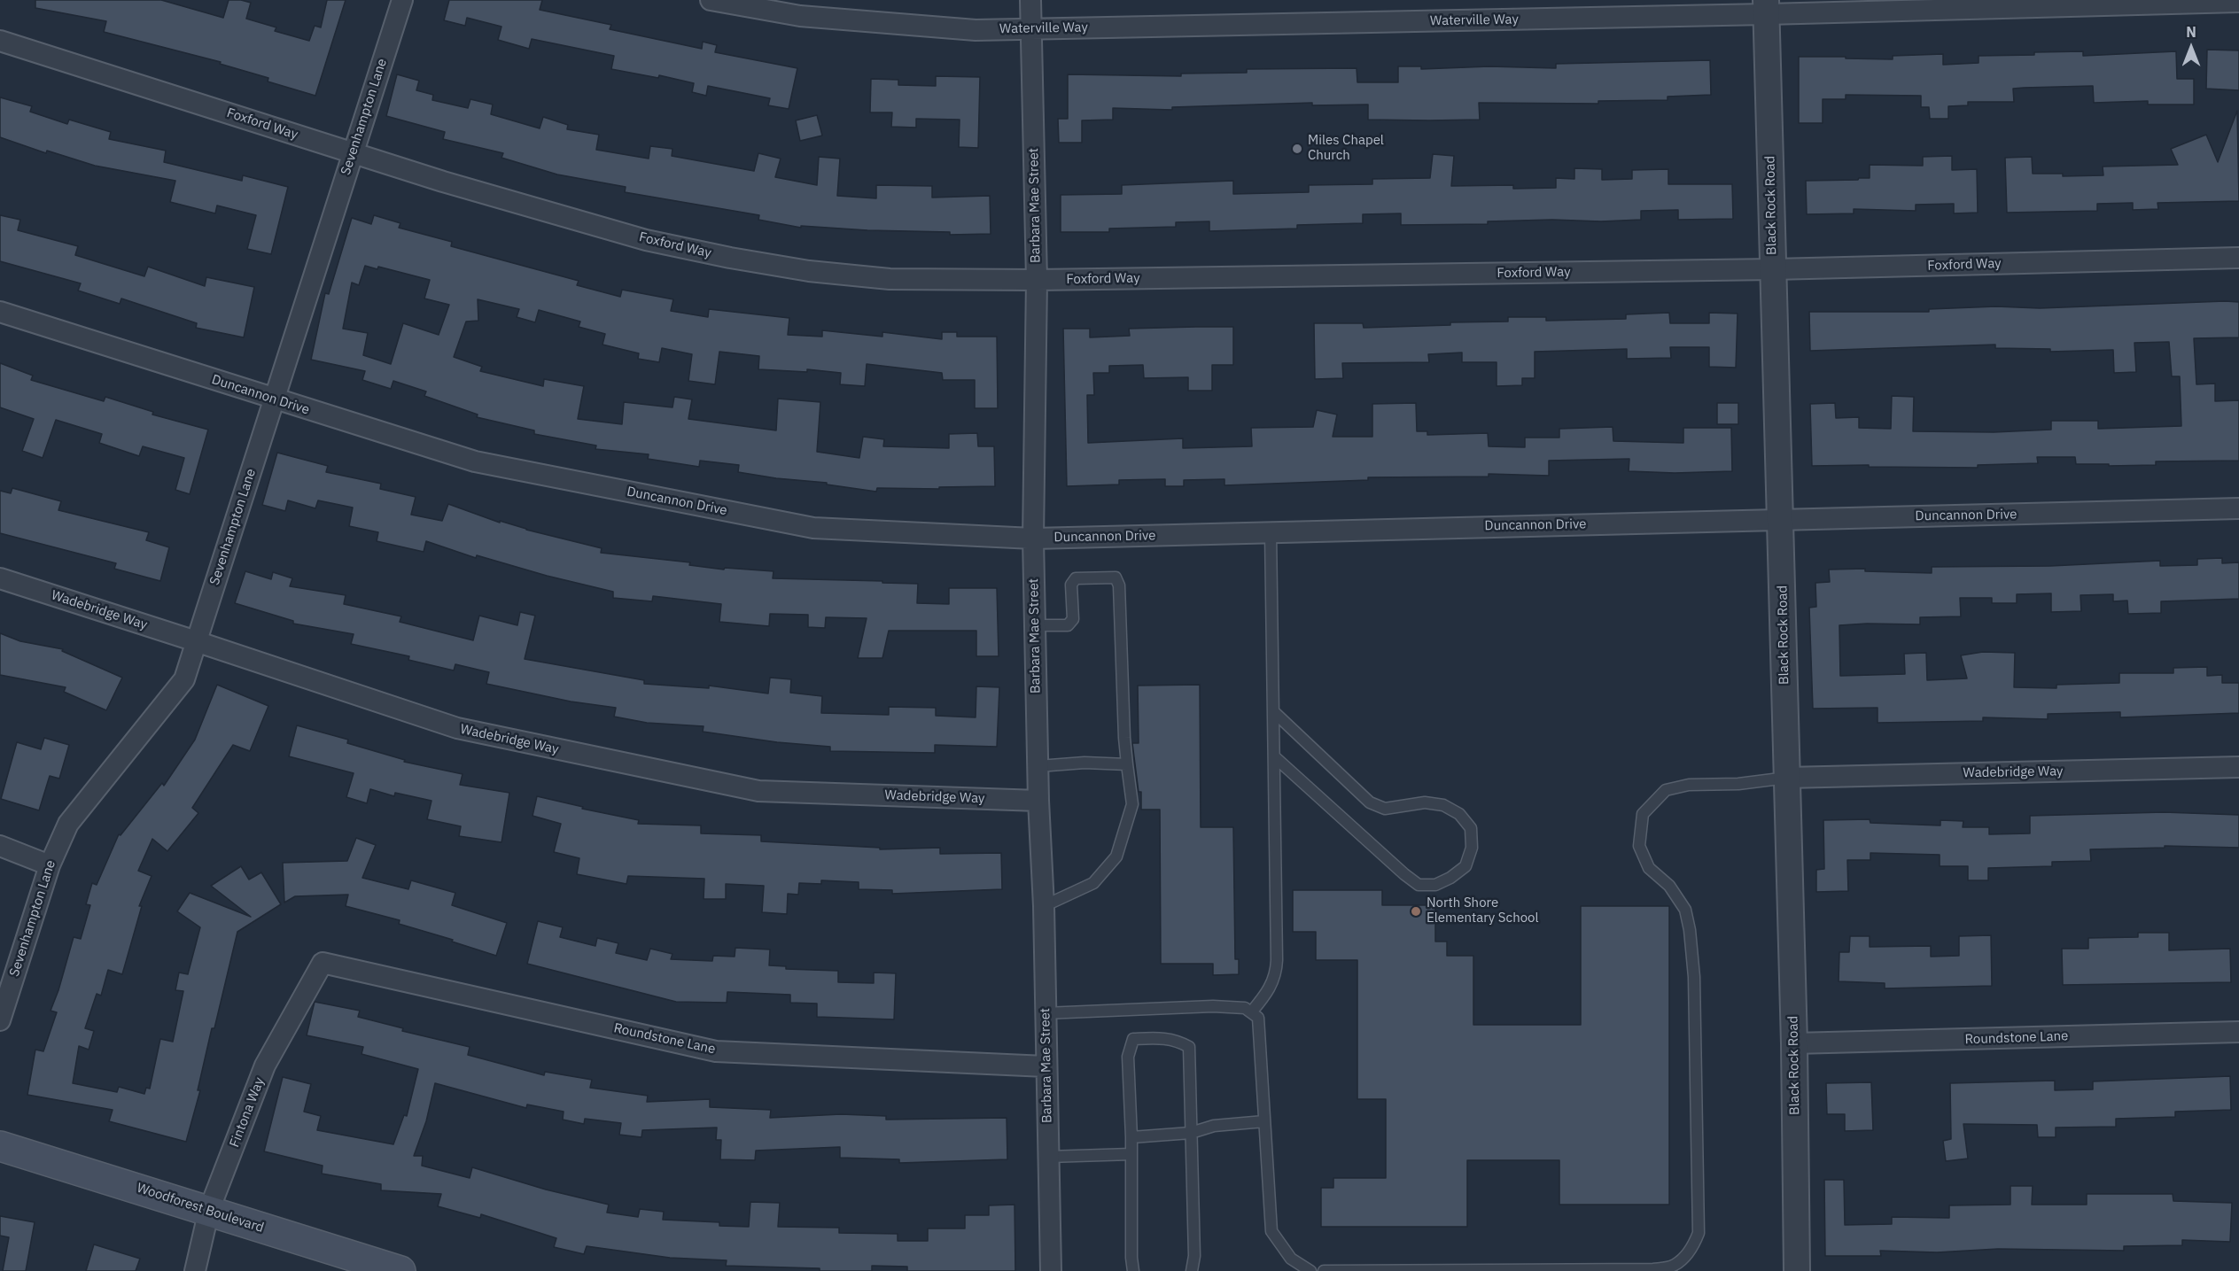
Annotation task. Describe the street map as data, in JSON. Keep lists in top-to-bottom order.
{
  "streets": {
    "main road": ["Woodforest Boulevard"],
    "street": [
      "Waterville Way",
      "Sevenhampton Lane",
      "Foxford Way",
      "Barbara Mae Street",
      "Black Rock Road",
      "Duncannon Drive",
      "Wadebridge Way",
      "Roundstone Lane",
      "Fintona Way"
    ]
  },
  "crossings": [
    ["Waterville Way", "Barbara Mae Street"],
    ["Waterville Way", "Black Rock Road"],
    ["Sevenhampton Lane", "Foxford Way"],
    ["Sevenhampton Lane", "Duncannon Drive"],
    ["Sevenhampton Lane", "Wadebridge Way"],
    ["Foxford Way", "Barbara Mae Street"],
    ["Foxford Way", "Black Rock Road"],
    ["Barbara Mae Street", "Duncannon Drive"],
    ["Barbara Mae Street", "Wadebridge Way"],
    ["Barbara Mae Street", "Roundstone Lane"],
    ["Black Rock Road", "Duncannon Drive"],
    ["Black Rock Road", "Wadebridge Way"],
    ["Black Rock Road", "Roundstone Lane"],
    ["Roundstone Lane", "Fintona Way"],
    ["Fintona Way", "Woodforest Boulevard"]
  ],
  "places": ["Miles Chapel Church", "North Shore Elementary School"],
  "north": "top"
}
